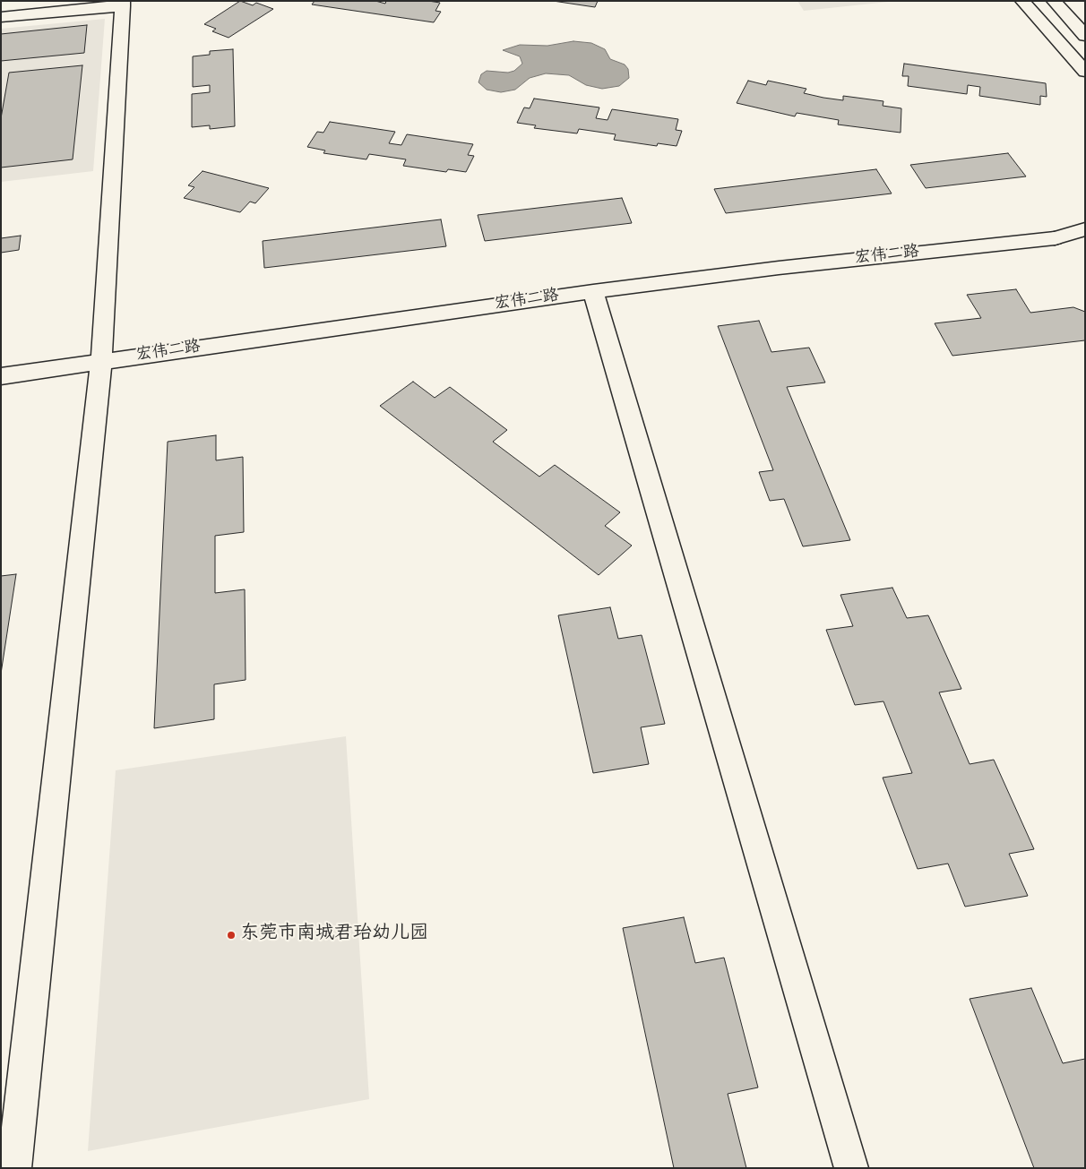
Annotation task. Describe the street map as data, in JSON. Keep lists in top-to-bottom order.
{
  "streets": {
    "street": ["宏伟二路"]
  },
  "places": ["东莞市南城君珆幼儿园"]
}
